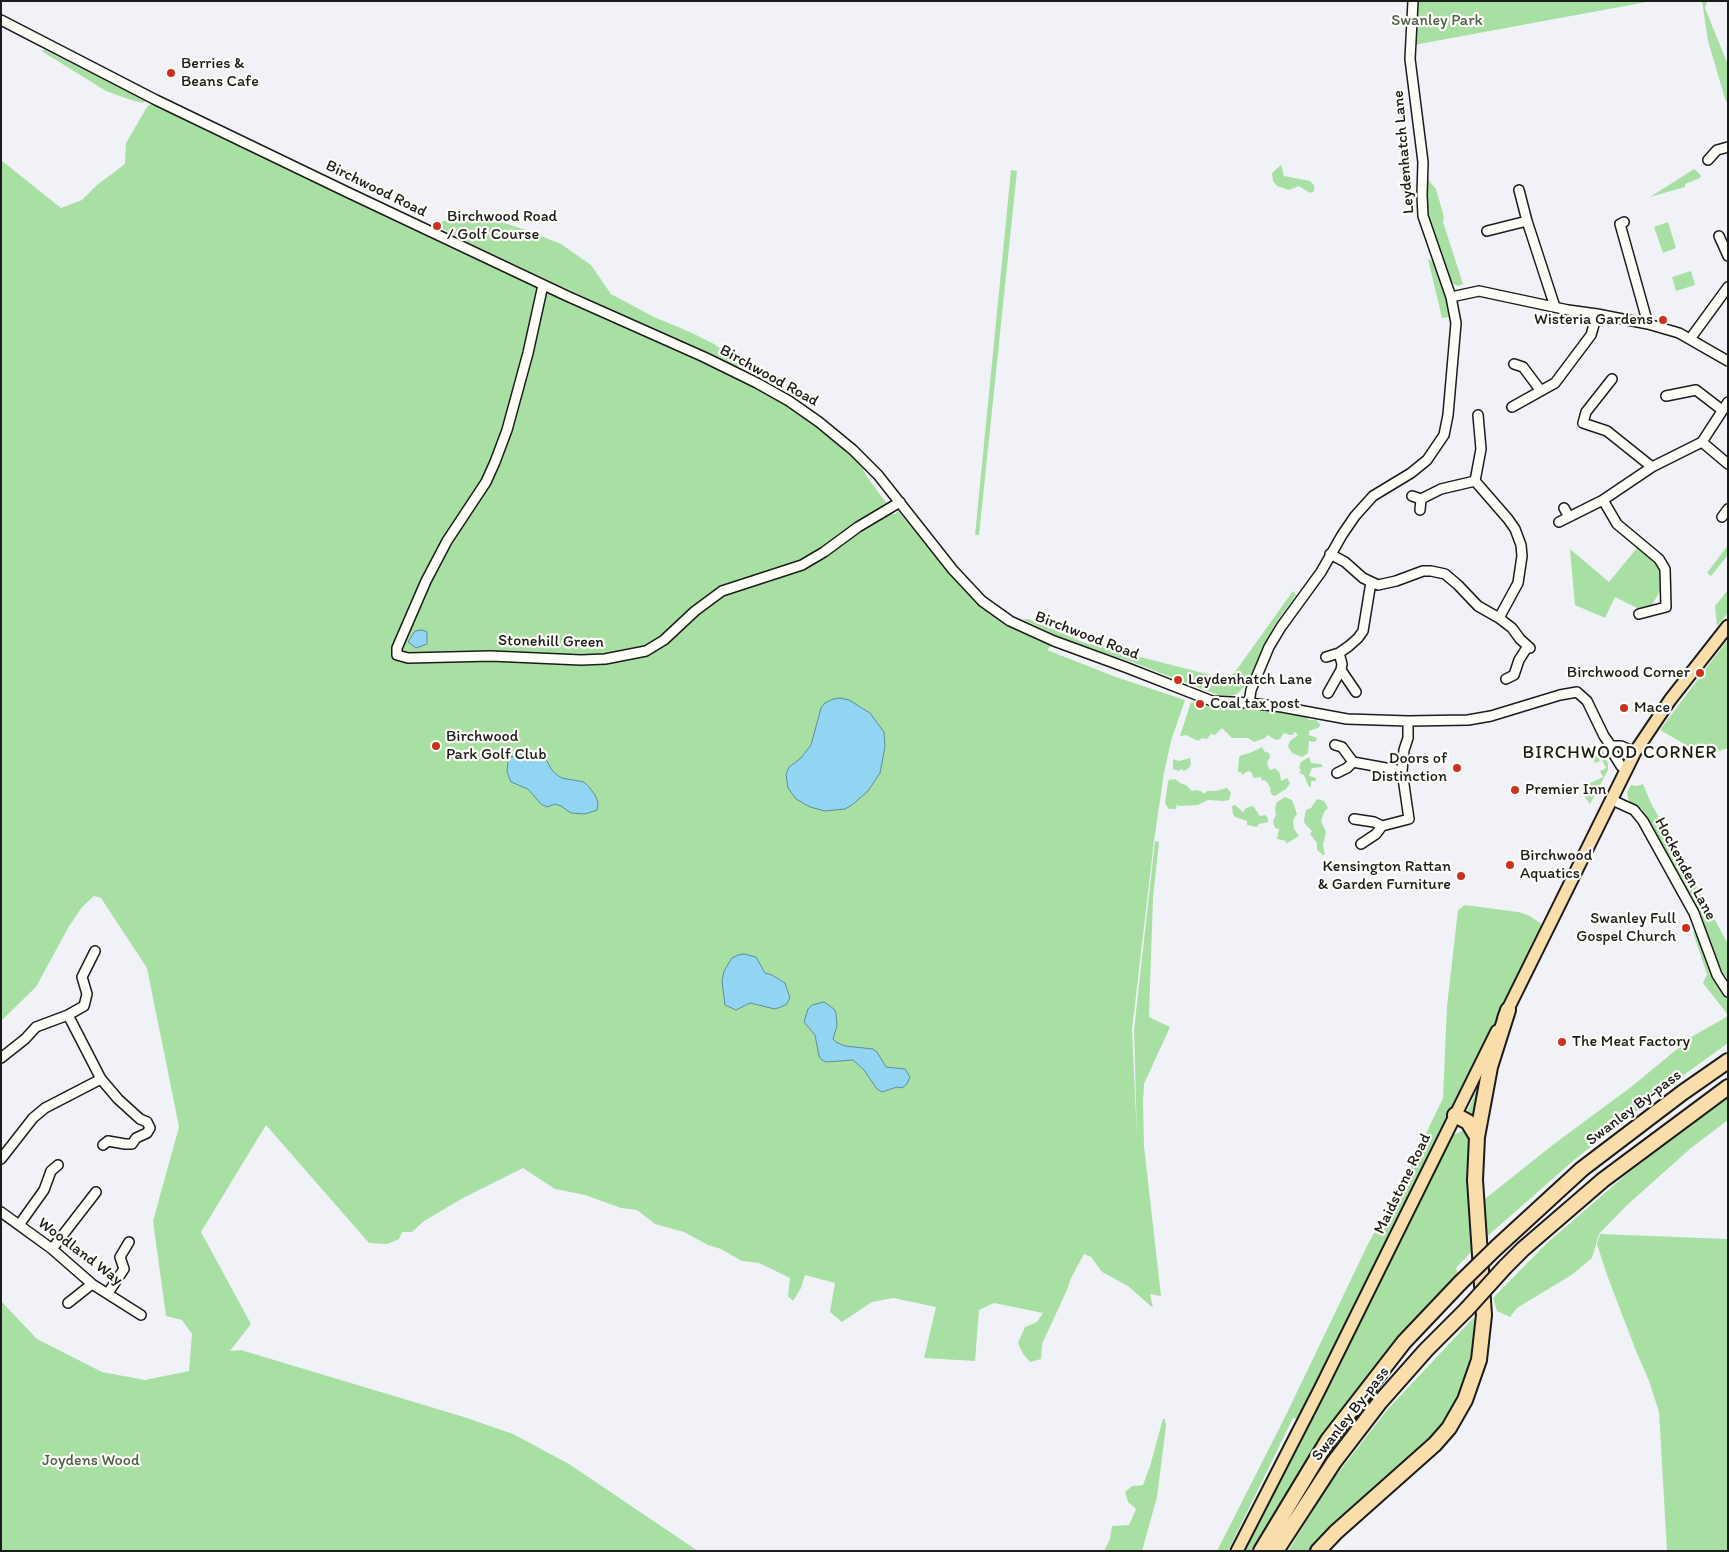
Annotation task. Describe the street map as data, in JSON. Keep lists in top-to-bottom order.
{
  "streets": {
    "highway": ["Swanley By-pass"],
    "main road": ["Maidstone Road"],
    "street": [
      "Leydenhatch Lane",
      "Birchwood Road",
      "Stonehill Green",
      "Hockenden Lane",
      "Woodland Way"
    ]
  },
  "crossings": [
    ["Leydenhatch Lane", "Birchwood Road"],
    ["Birchwood Road", "Stonehill Green"],
    ["Birchwood Road", "Maidstone Road"],
    ["Hockenden Lane", "Maidstone Road"]
  ],
  "districts": ["BIRCHWOOD CORNER"],
  "parks": ["Swanley Park", "Joydens Wood"],
  "places": [
    "Berries & Beans Cafe",
    "Birchwood Road / Golf Course",
    "Wisteria Gardens",
    "Birchwood Corner",
    "Leydenhatch Lane",
    "Coal tax post",
    "Mace",
    "Birchwood Park Golf Club",
    "Doors of Distinction",
    "Premier Inn",
    "Birchwood Aquatics",
    "Kensington Rattan & Garden Furniture",
    "Swanley Full Gospel Church",
    "The Meat Factory"
  ]
}
